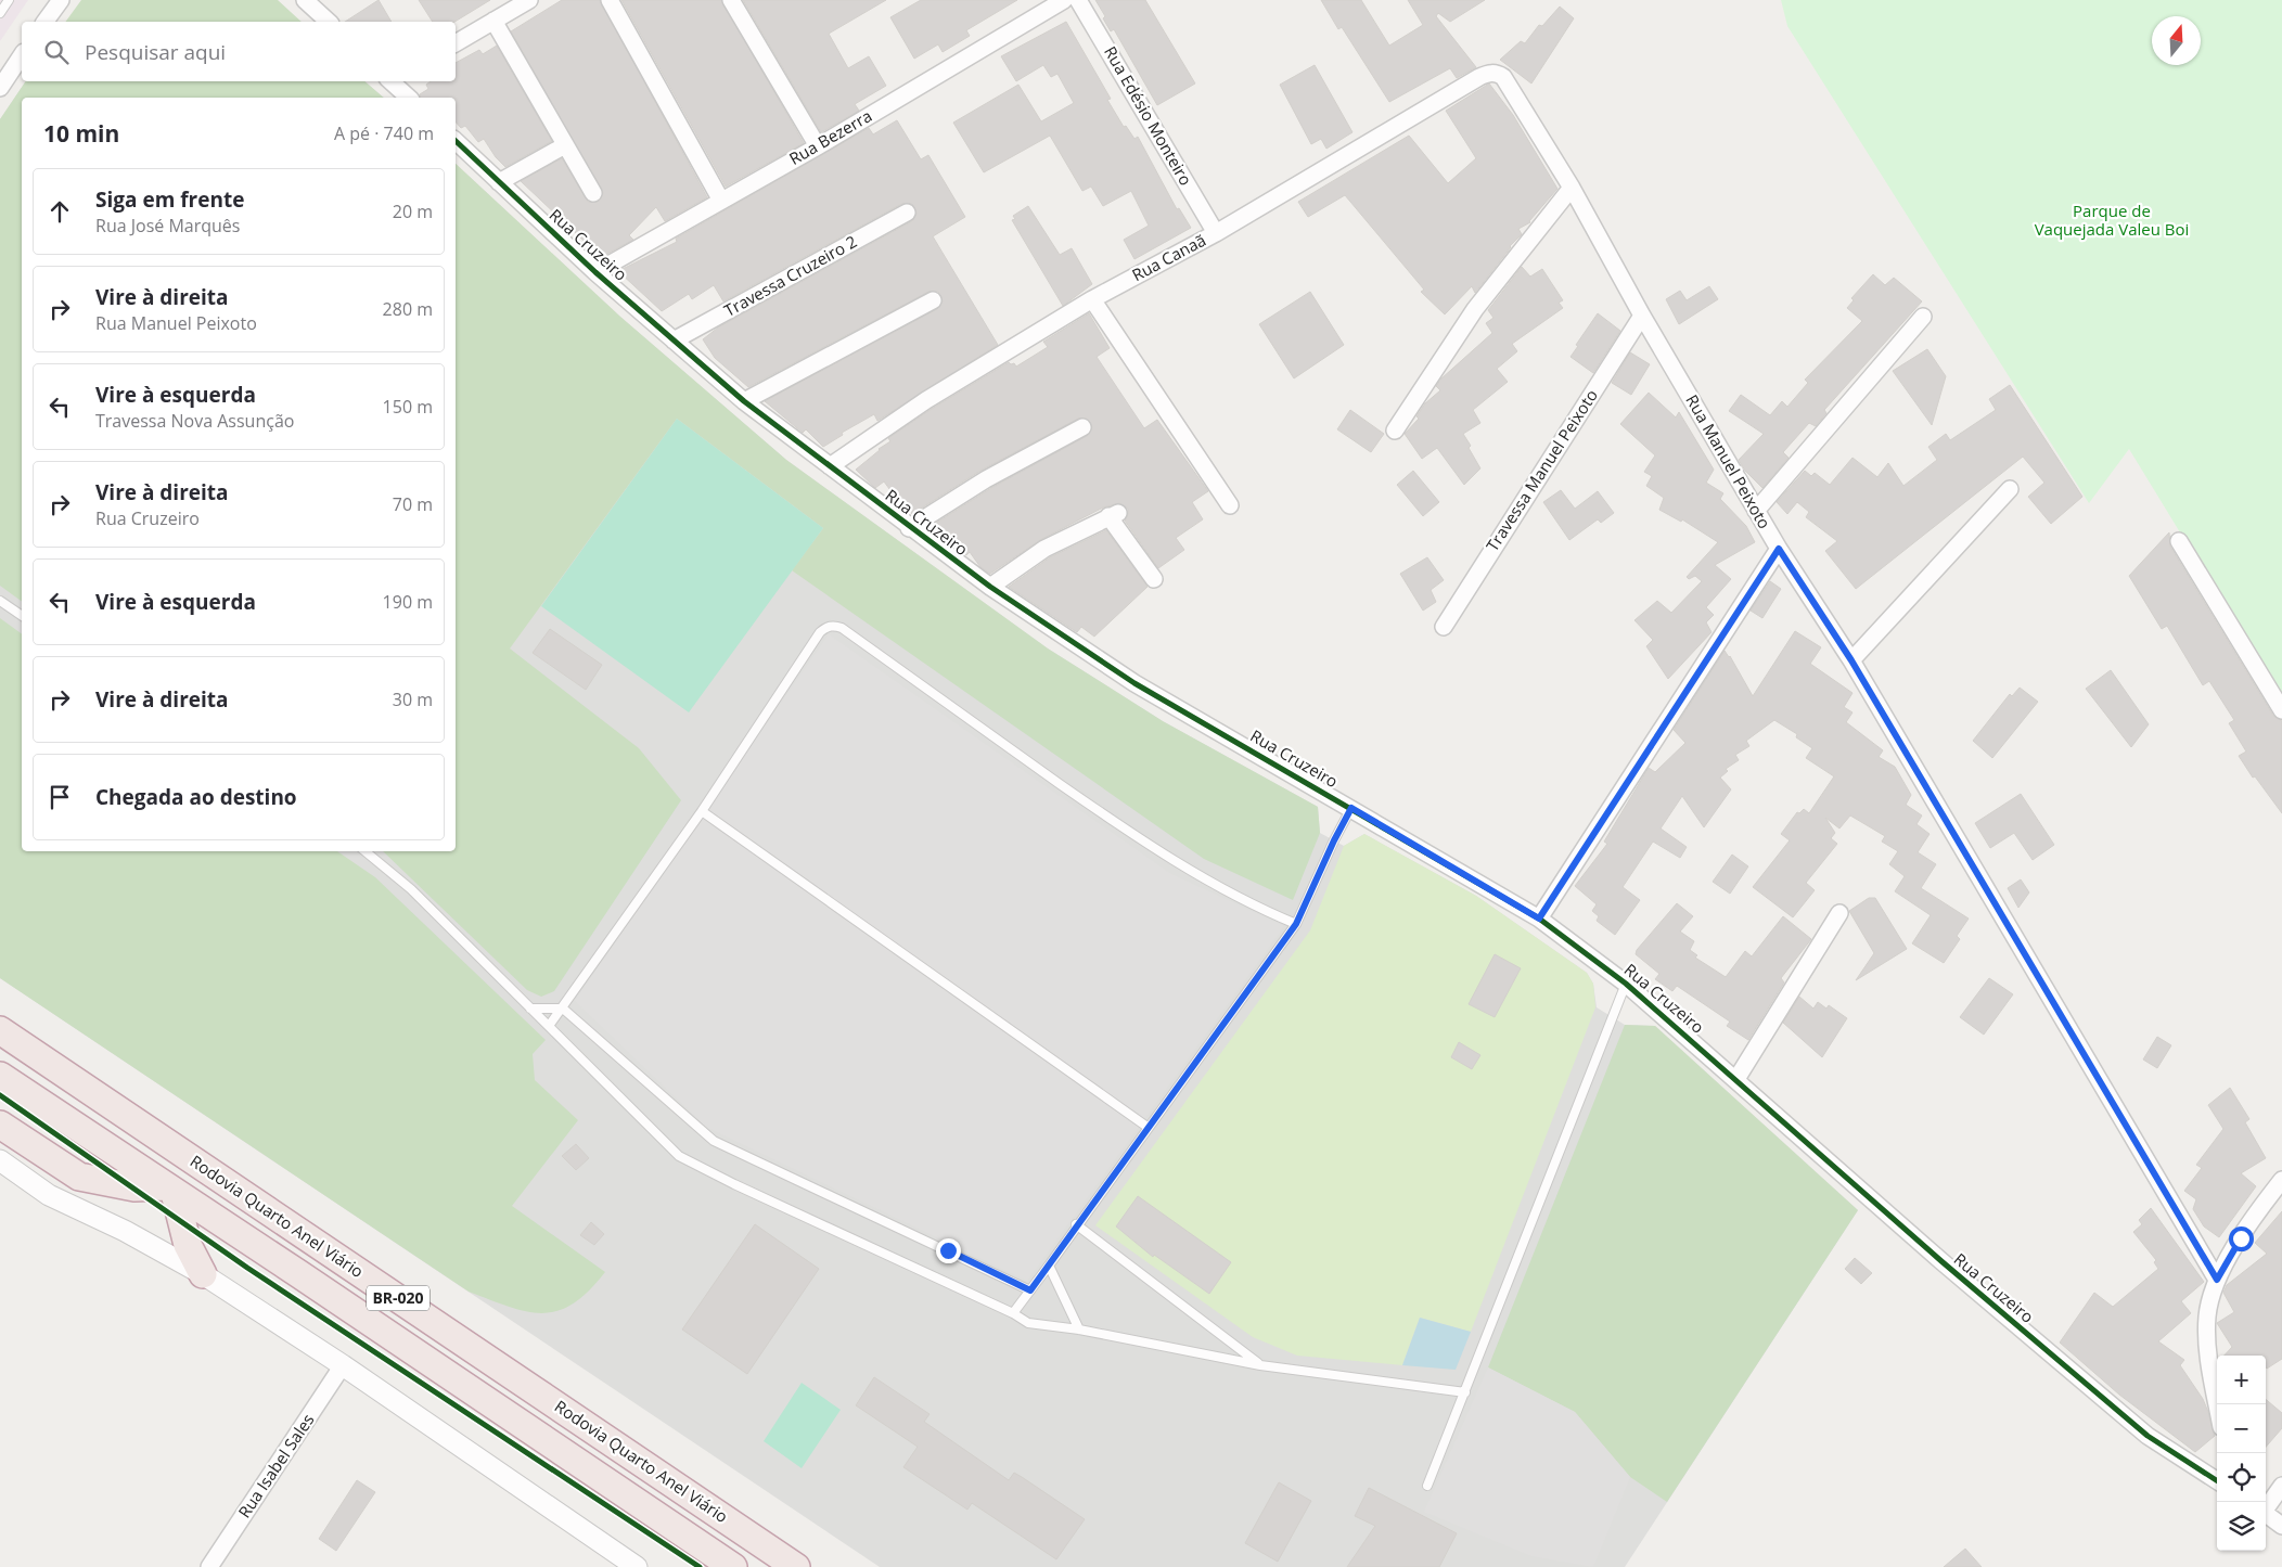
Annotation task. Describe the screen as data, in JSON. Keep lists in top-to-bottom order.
{
  "streets": {
    "highway": ["Rodovia Quarto Anel Viário", "BR-020"],
    "street": [
      "Rua Edésio Monteiro",
      "Rua Bezerra",
      "Rua Cruzeiro",
      "Rua Canaã",
      "Travessa Cruzeiro 2",
      "Rua Manuel Peixoto",
      "Travessa Manuel Peixoto",
      "Rua Isabel Sales"
    ]
  },
  "crossings": [
    ["Rua Edésio Monteiro", "Rua Canaã"],
    ["Rua Bezerra", "Rua Cruzeiro"],
    ["Rua Cruzeiro", "Rua Canaã"],
    ["Rua Cruzeiro", "Travessa Cruzeiro 2"],
    ["Rua Canaã", "Rua Manuel Peixoto"],
    ["Rua Manuel Peixoto", "Travessa Manuel Peixoto"]
  ],
  "parks": ["Parque de Vaquejada Valeu Boi"],
  "north": "top",
  "page": {
    "search": "Pesquisar aqui",
    "heading": ["10 min", "A pé · 740 m"],
    "list": [
      ["Siga em frente", "Rua José Marquês", "20 m"],
      ["Vire à direita", "Rua Manuel Peixoto", "280 m"],
      ["Vire à esquerda", "Travessa Nova Assunção", "150 m"],
      ["Vire à direita", "Rua Cruzeiro", "70 m"],
      ["Vire à esquerda", "190 m"],
      ["Vire à direita", "30 m"],
      "Chegada ao destino"
    ],
    "map_buttons": ["+", "−"]
  }
}
